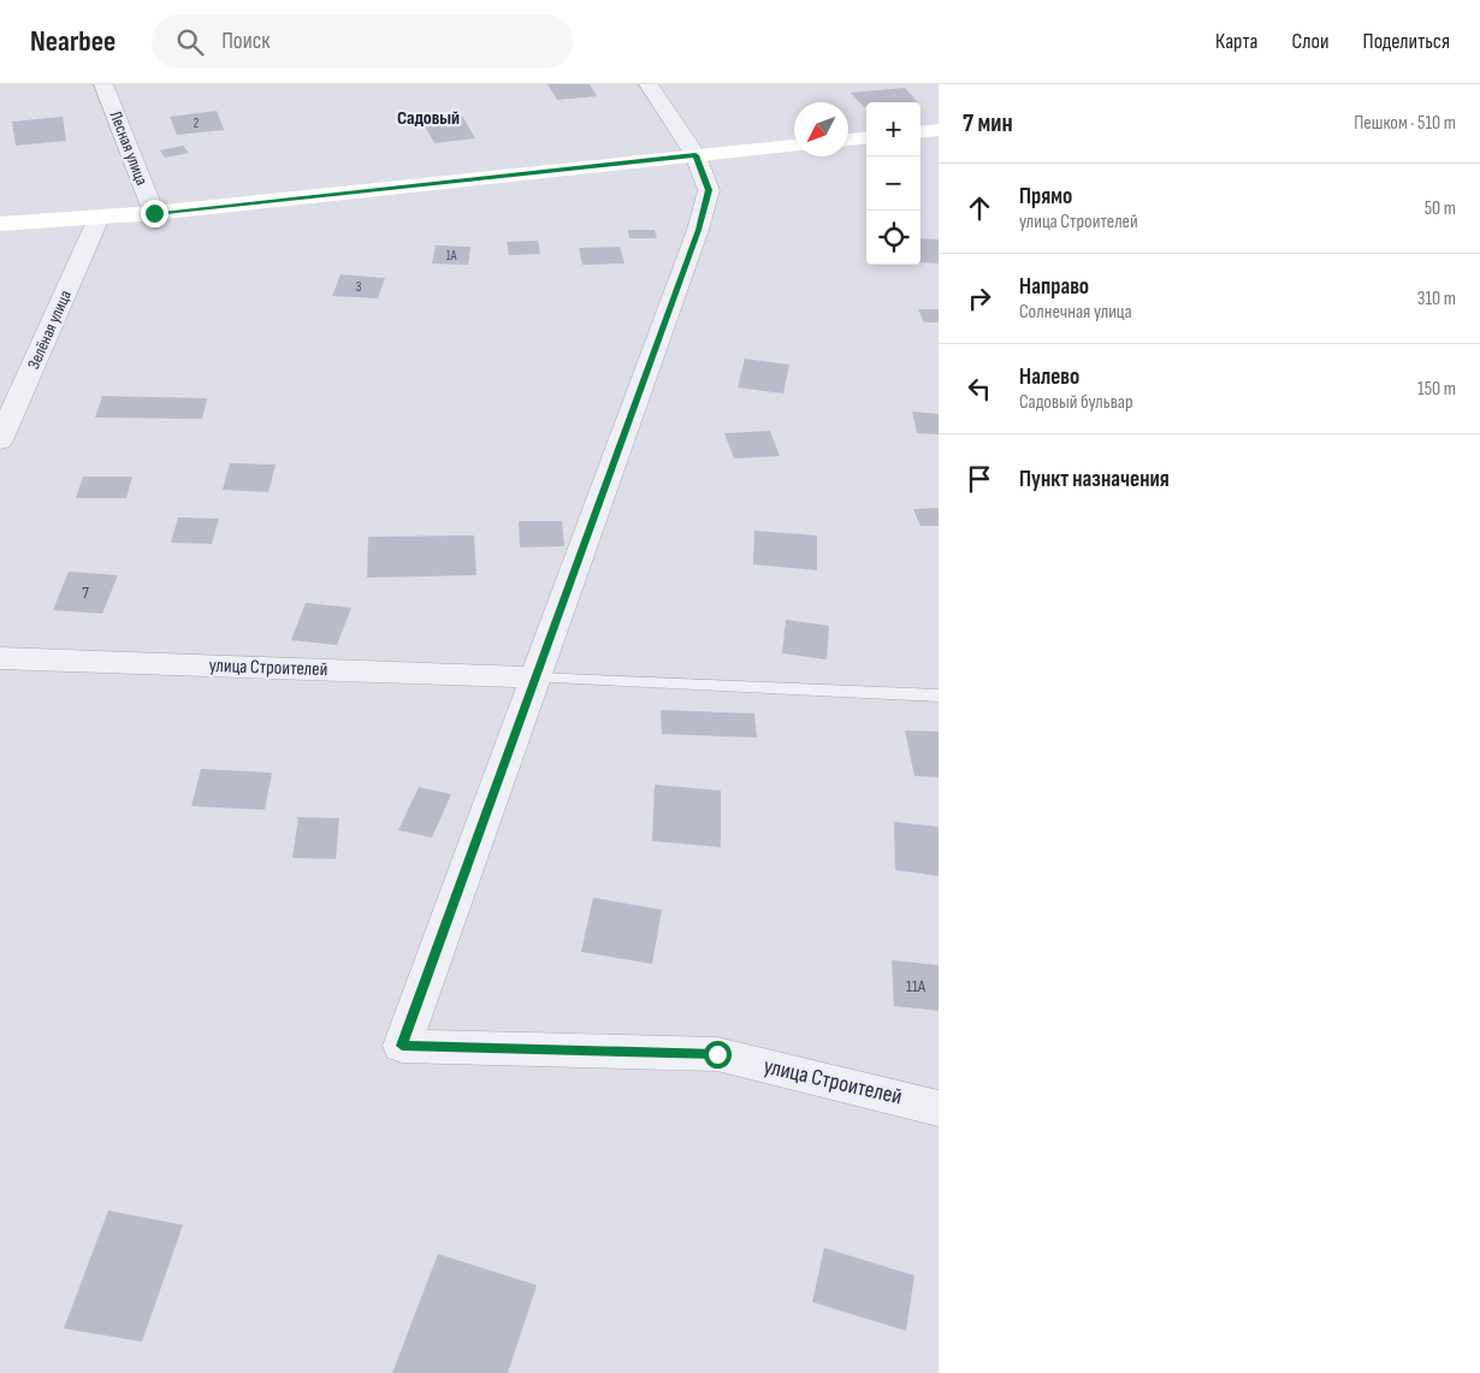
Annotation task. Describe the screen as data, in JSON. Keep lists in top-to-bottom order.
{
  "streets": {
    "street": ["Лесная улица", "Зелёная улица", "улица Строителей"]
  },
  "districts": ["Садовый"],
  "house_numbers": [
    "2",
    "1А",
    "3",
    "7",
    "11А"
  ],
  "north": "bottom left",
  "page": {
    "header": "Nearbee",
    "search": "Поиск",
    "nav": ["Карта", "Слои", "Поделиться"],
    "heading": ["7 мин", "Пешком · 510 m"],
    "map_buttons": ["+", "−"],
    "list": [
      ["Прямо", "улица Строителей", "50 m"],
      ["Направо", "Солнечная улица", "310 m"],
      ["Налево", "Садовый бульвар", "150 m"],
      "Пункт назначения"
    ]
  }
}
